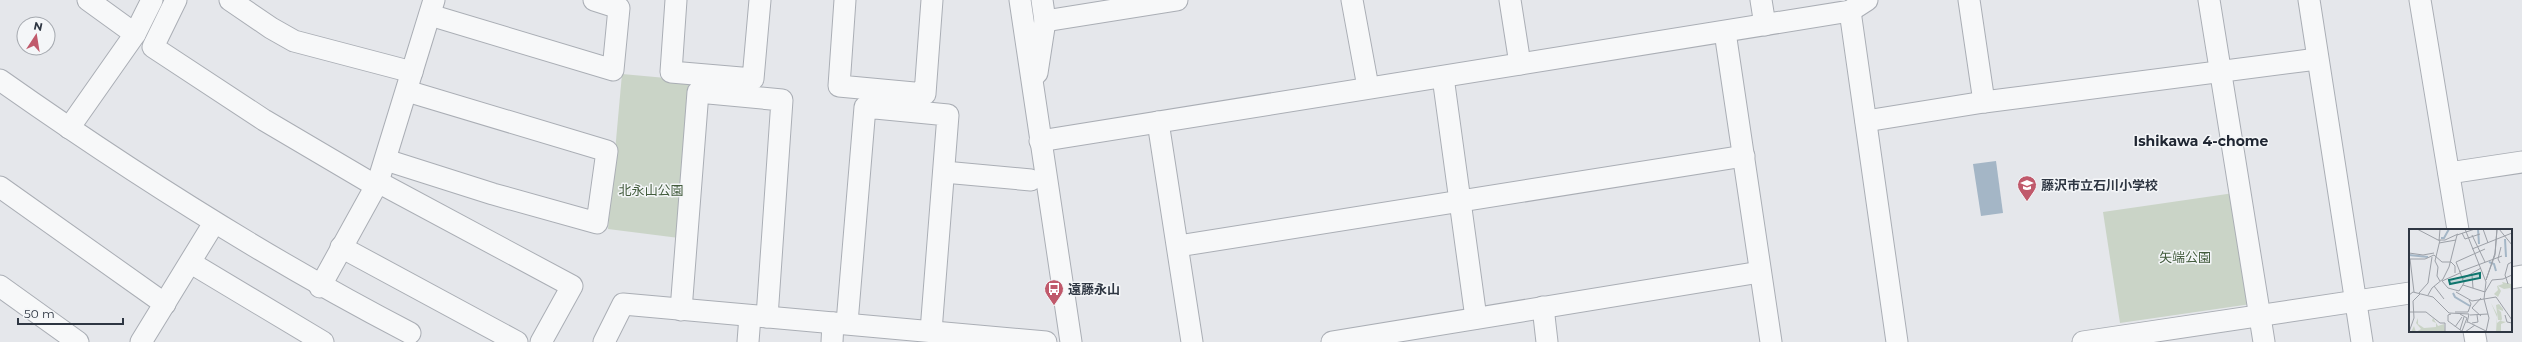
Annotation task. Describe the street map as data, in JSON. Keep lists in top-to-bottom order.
{
  "districts": ["Ishikawa 4-chome"],
  "parks": ["北永山公園", "矢端公園"],
  "places": {
    "school or university": ["藤沢市立石川小学校"],
    "bus stop": ["遠藤永山"]
  },
  "scale_bar": "50 m",
  "north": "top"
}
